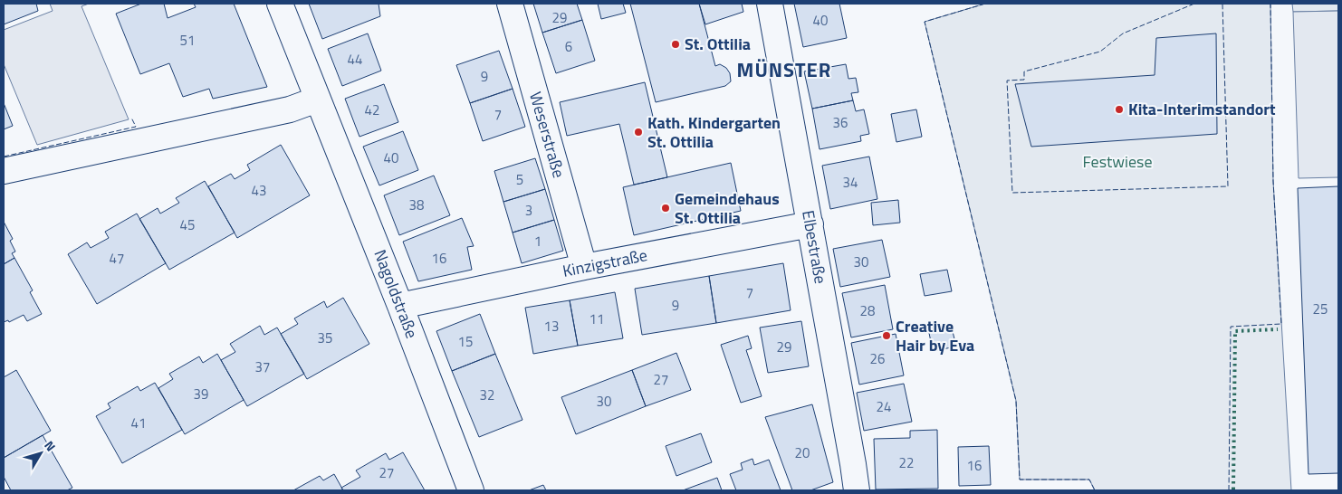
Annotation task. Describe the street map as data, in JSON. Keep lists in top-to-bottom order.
{
  "streets": {
    "street": [
      "Weserstraße",
      "Elbestraße",
      "Kinzigstraße",
      "Nagoldstraße"
    ]
  },
  "crossings": [
    ["Weserstraße", "Kinzigstraße"],
    ["Elbestraße", "Kinzigstraße"],
    ["Kinzigstraße", "Nagoldstraße"]
  ],
  "districts": ["MÜNSTER"],
  "parks": ["Festwiese"],
  "places": [
    "St. Ottilia",
    "Kita-Interimstandort",
    "Kath. Kindergarten St. Ottilia",
    "Gemeindehaus St. Ottilia",
    "Creative Hair by Eva"
  ],
  "house_numbers": [
    "29",
    "40",
    "51",
    "6",
    "44",
    "9",
    "42",
    "7",
    "36",
    "40",
    "5",
    "34",
    "43",
    "38",
    "3",
    "45",
    "1",
    "47",
    "16",
    "30",
    "7",
    "9",
    "25",
    "28",
    "11",
    "13",
    "35",
    "15",
    "29",
    "26",
    "37",
    "27",
    "39",
    "32",
    "30",
    "24",
    "41",
    "20",
    "22",
    "16",
    "27"
  ],
  "north": "top right"
}
